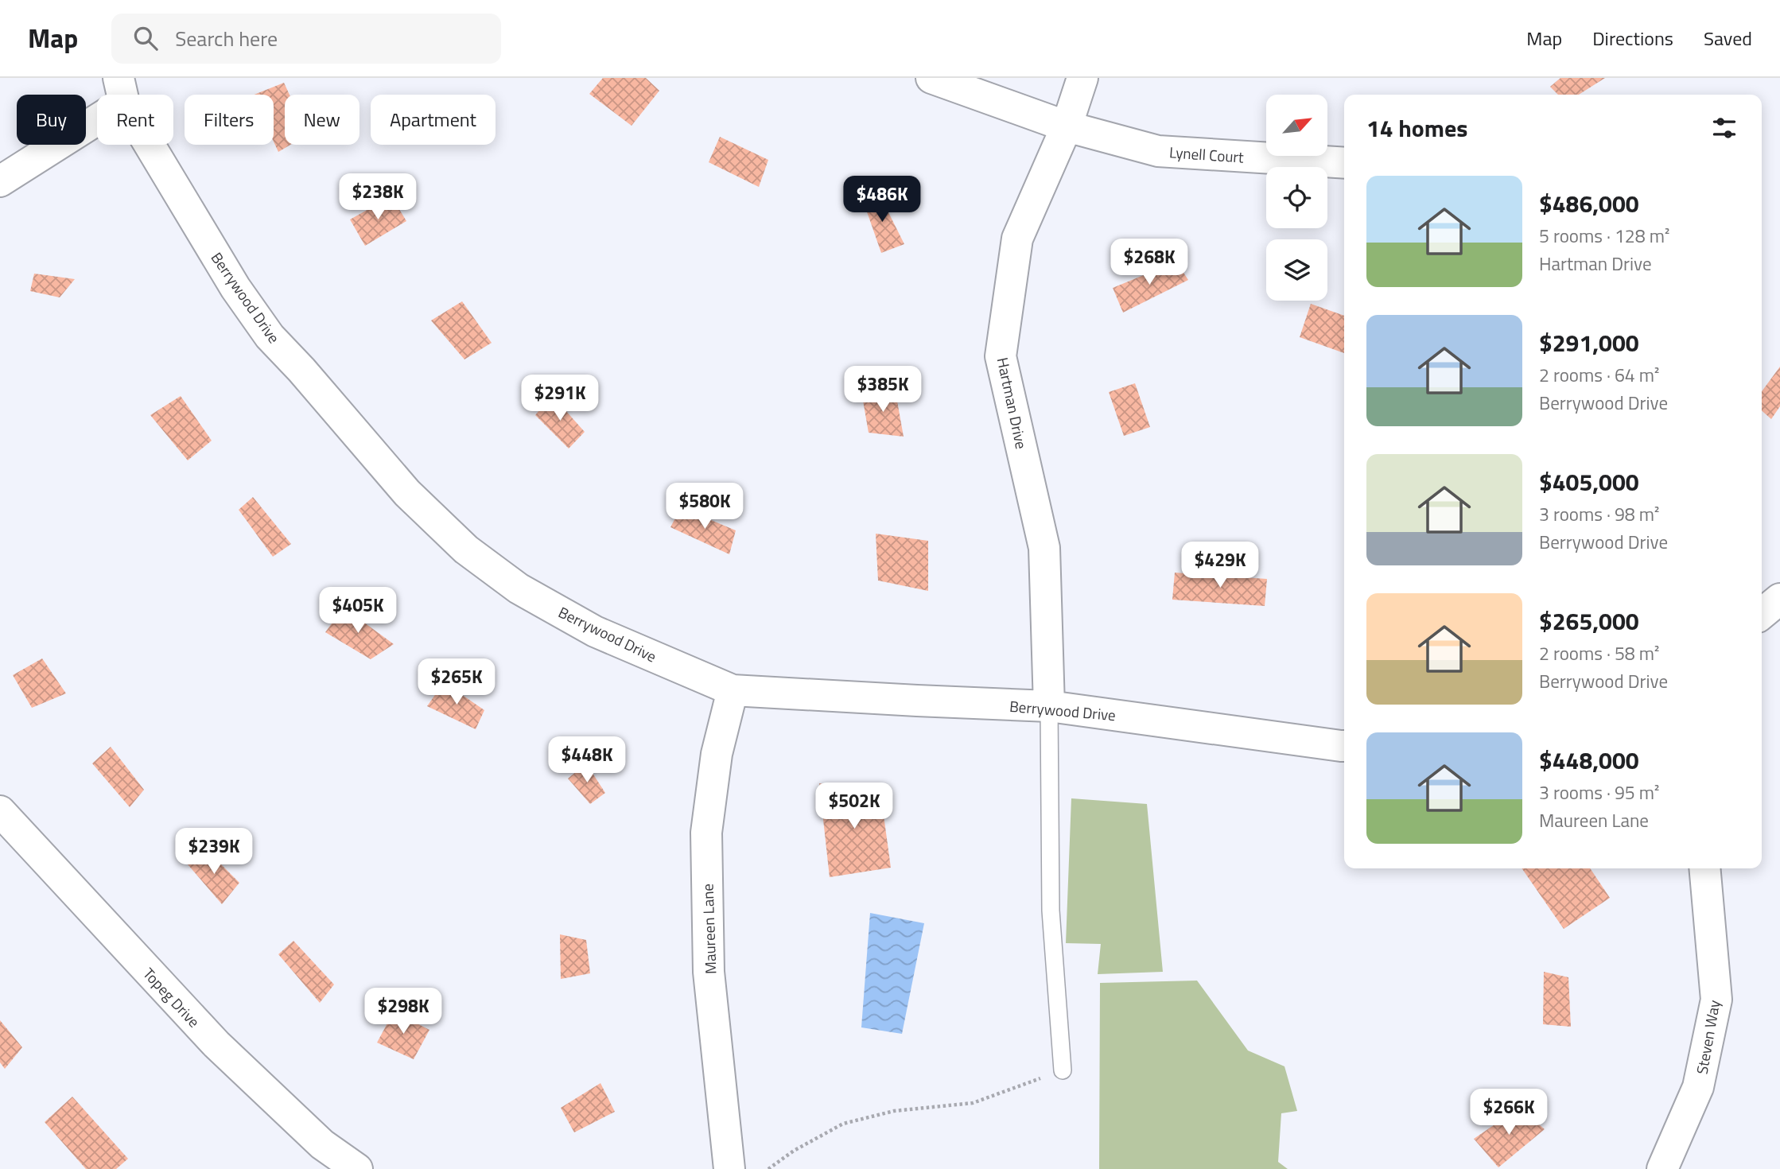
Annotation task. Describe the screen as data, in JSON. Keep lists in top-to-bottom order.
{
  "streets": {
    "street": [
      "Lynell Court",
      "Berrywood Drive",
      "Hartman Drive",
      "Maureen Lane",
      "Topeg Drive",
      "Steven Way"
    ]
  },
  "crossings": [
    ["Lynell Court", "Hartman Drive"],
    ["Berrywood Drive", "Hartman Drive"],
    ["Berrywood Drive", "Maureen Lane"]
  ],
  "north": "top right",
  "page": {
    "header": "Map",
    "search": "Search here",
    "nav": ["Map", "Directions", "Saved"],
    "chip": [
      "Buy",
      "Rent",
      "Filters",
      "New",
      "Apartment"
    ],
    "heading": "14 homes",
    "list": [
      {
        "name": "$486,000",
        "note": "5 rooms · 128 m² · Hartman Drive"
      },
      {
        "name": "$291,000",
        "note": "2 rooms · 64 m² · Berrywood Drive"
      },
      {
        "name": "$405,000",
        "note": "3 rooms · 98 m² · Berrywood Drive"
      },
      {
        "name": "$265,000",
        "note": "2 rooms · 58 m² · Berrywood Drive"
      },
      {
        "name": "$448,000",
        "note": "3 rooms · 95 m² · Maureen Lane"
      }
    ],
    "price": [
      "$238K",
      "$486K",
      "$268K",
      "$385K",
      "$291K",
      "$580K",
      "$429K",
      "$405K",
      "$265K",
      "$448K",
      "$502K",
      "$239K",
      "$298K",
      "$266K"
    ]
  }
}
